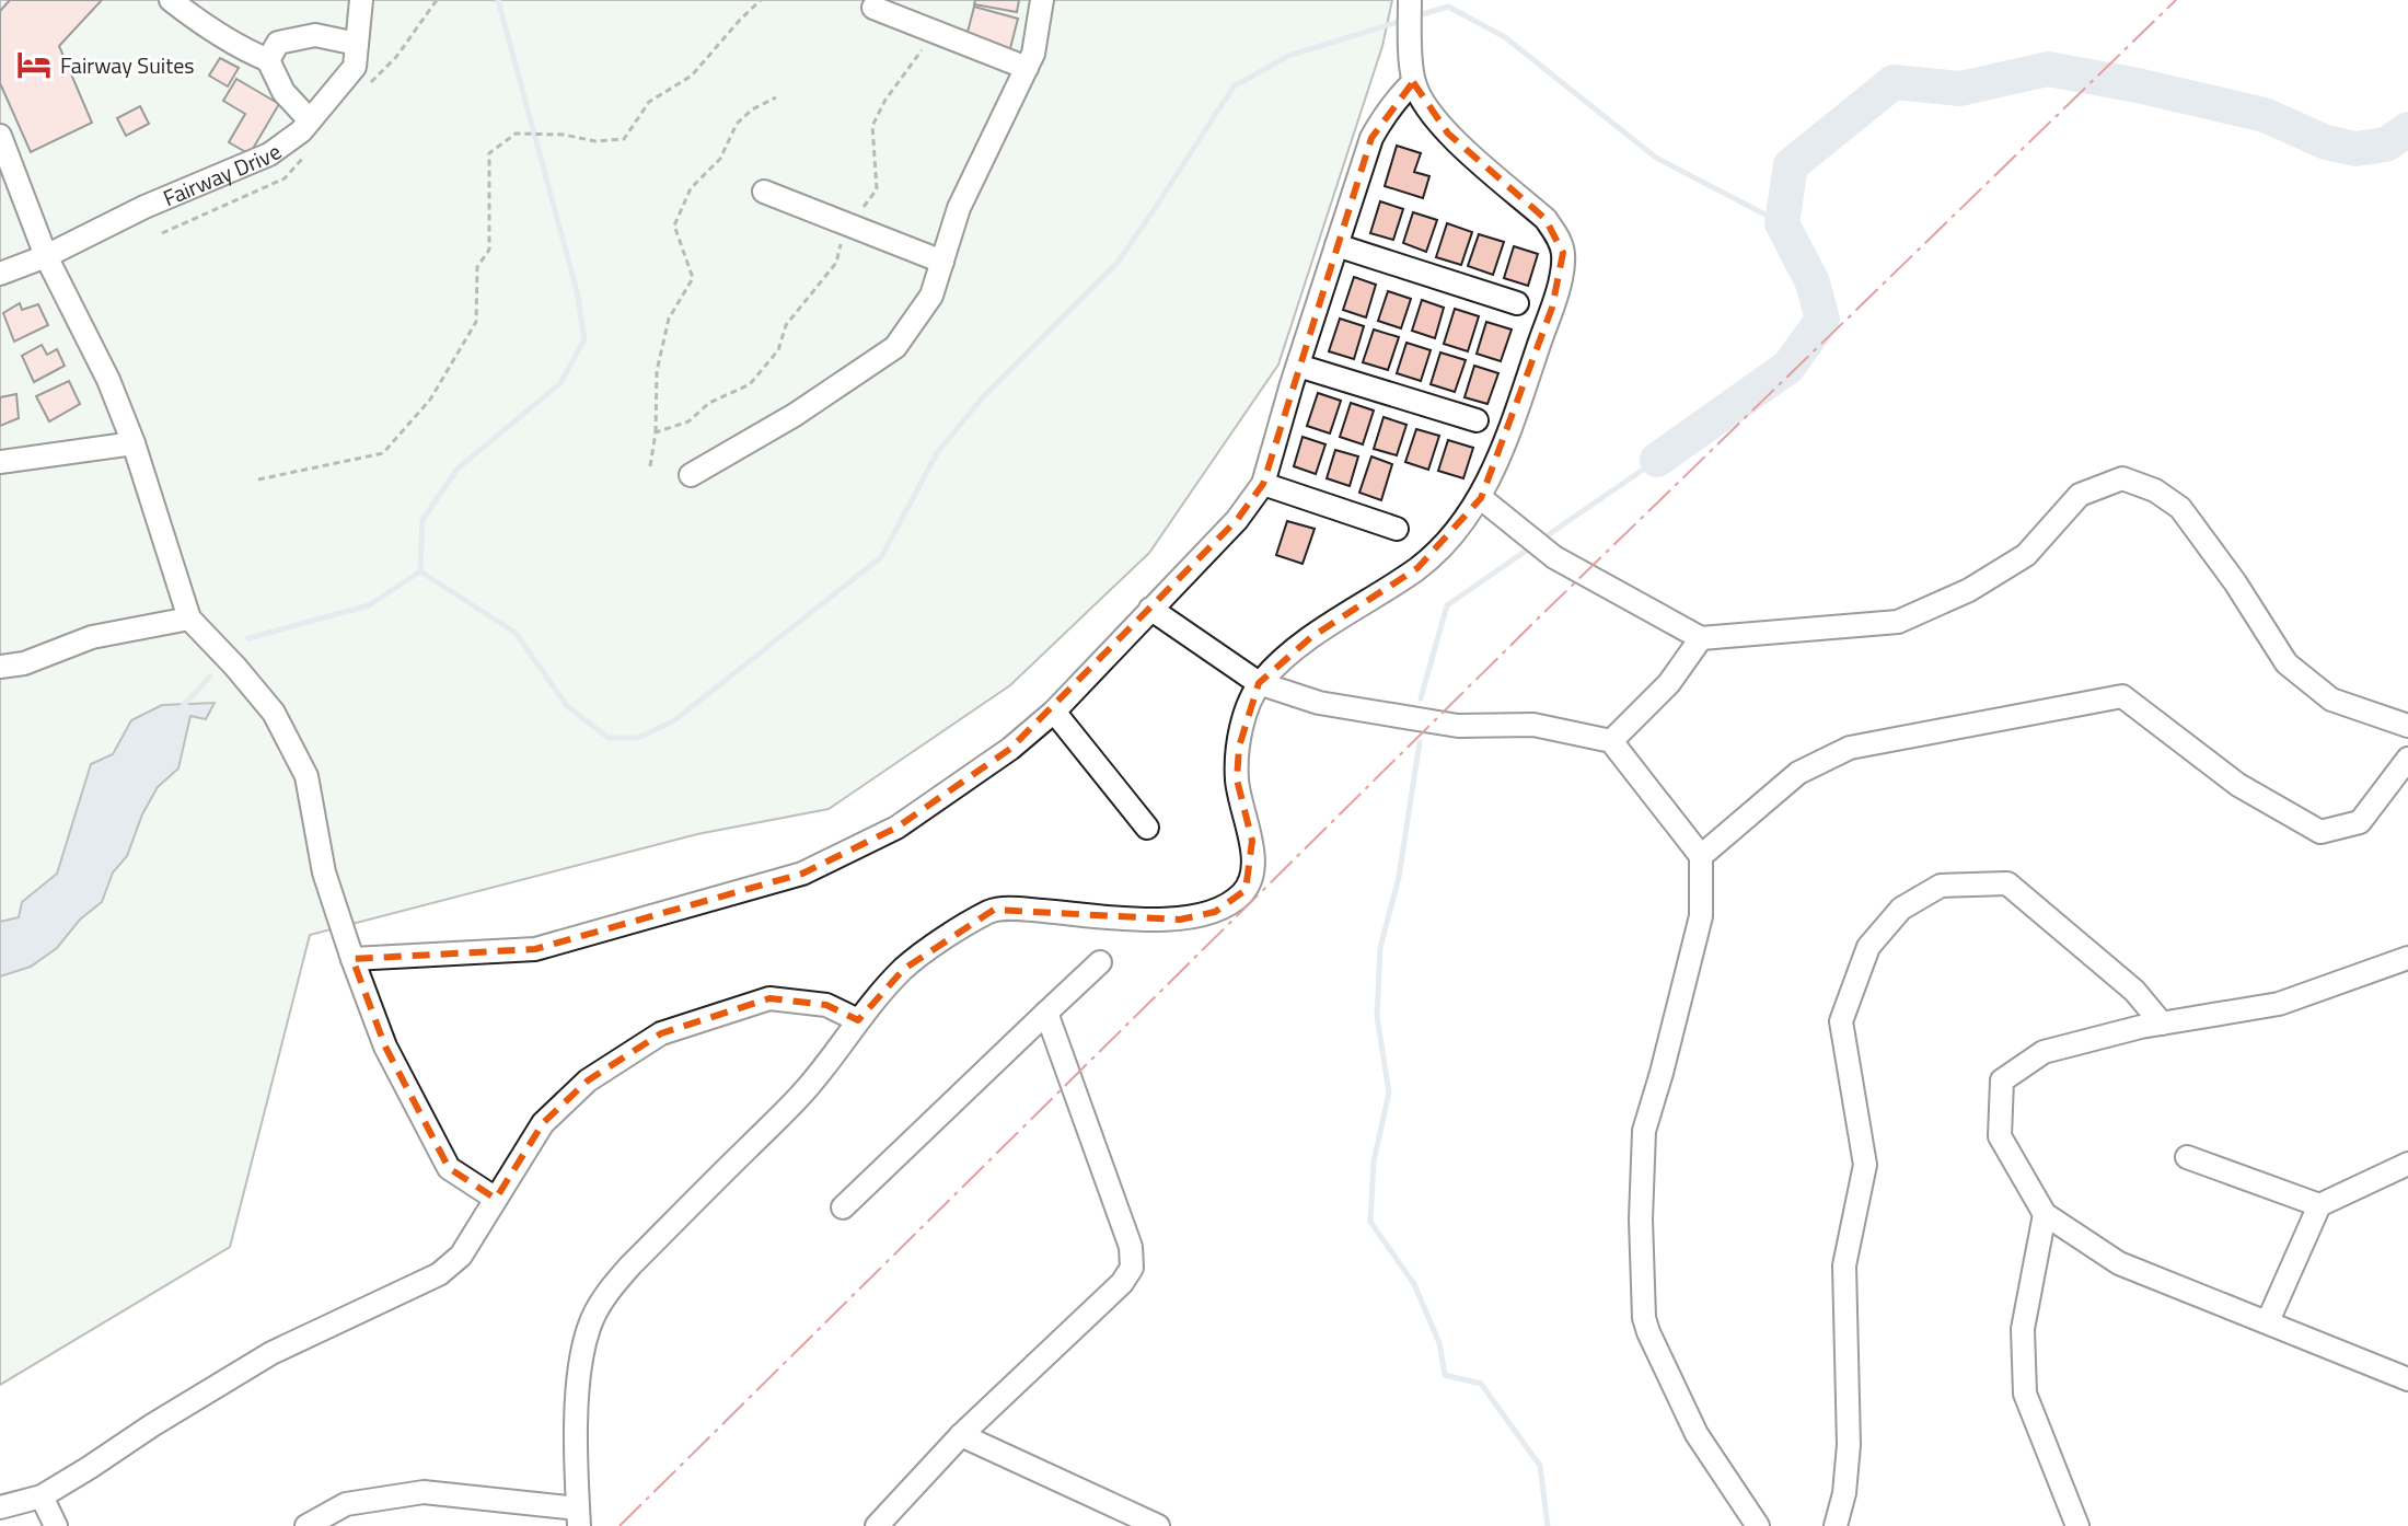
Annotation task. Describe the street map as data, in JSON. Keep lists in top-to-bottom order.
{
  "streets": {
    "street": ["Fairway Drive"]
  },
  "places": {
    "hotel": ["Fairway Suites"]
  }
}
